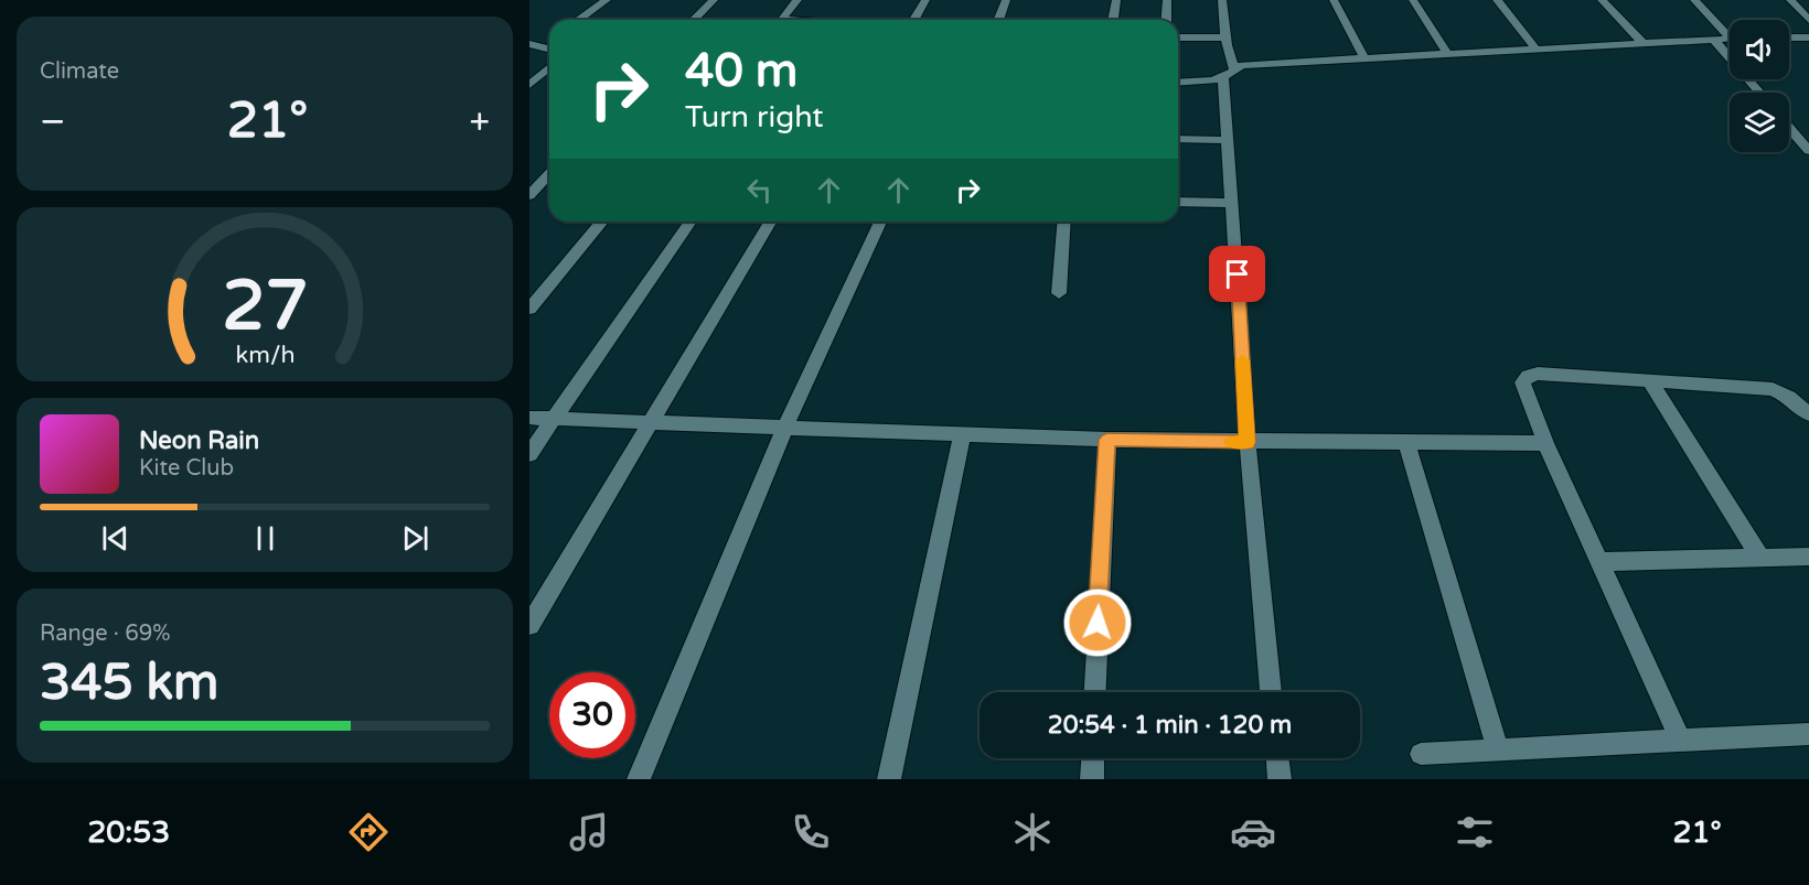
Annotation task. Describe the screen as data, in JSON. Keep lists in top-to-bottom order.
{
  "page": {
    "tile": [
      "Climate",
      ["Range · 69%", "345 km"]
    ],
    "turn": ["40 m", "Turn right"],
    "heat": ["−", "21°", "+"],
    "song": ["Neon Rain", "Kite Club"],
    "limit": "30",
    "trip": "20:54 · 1 min · 120 m",
    "tabs": ["20:53", "21°"],
    "gauge": ["27", "km/h"]
  }
}
